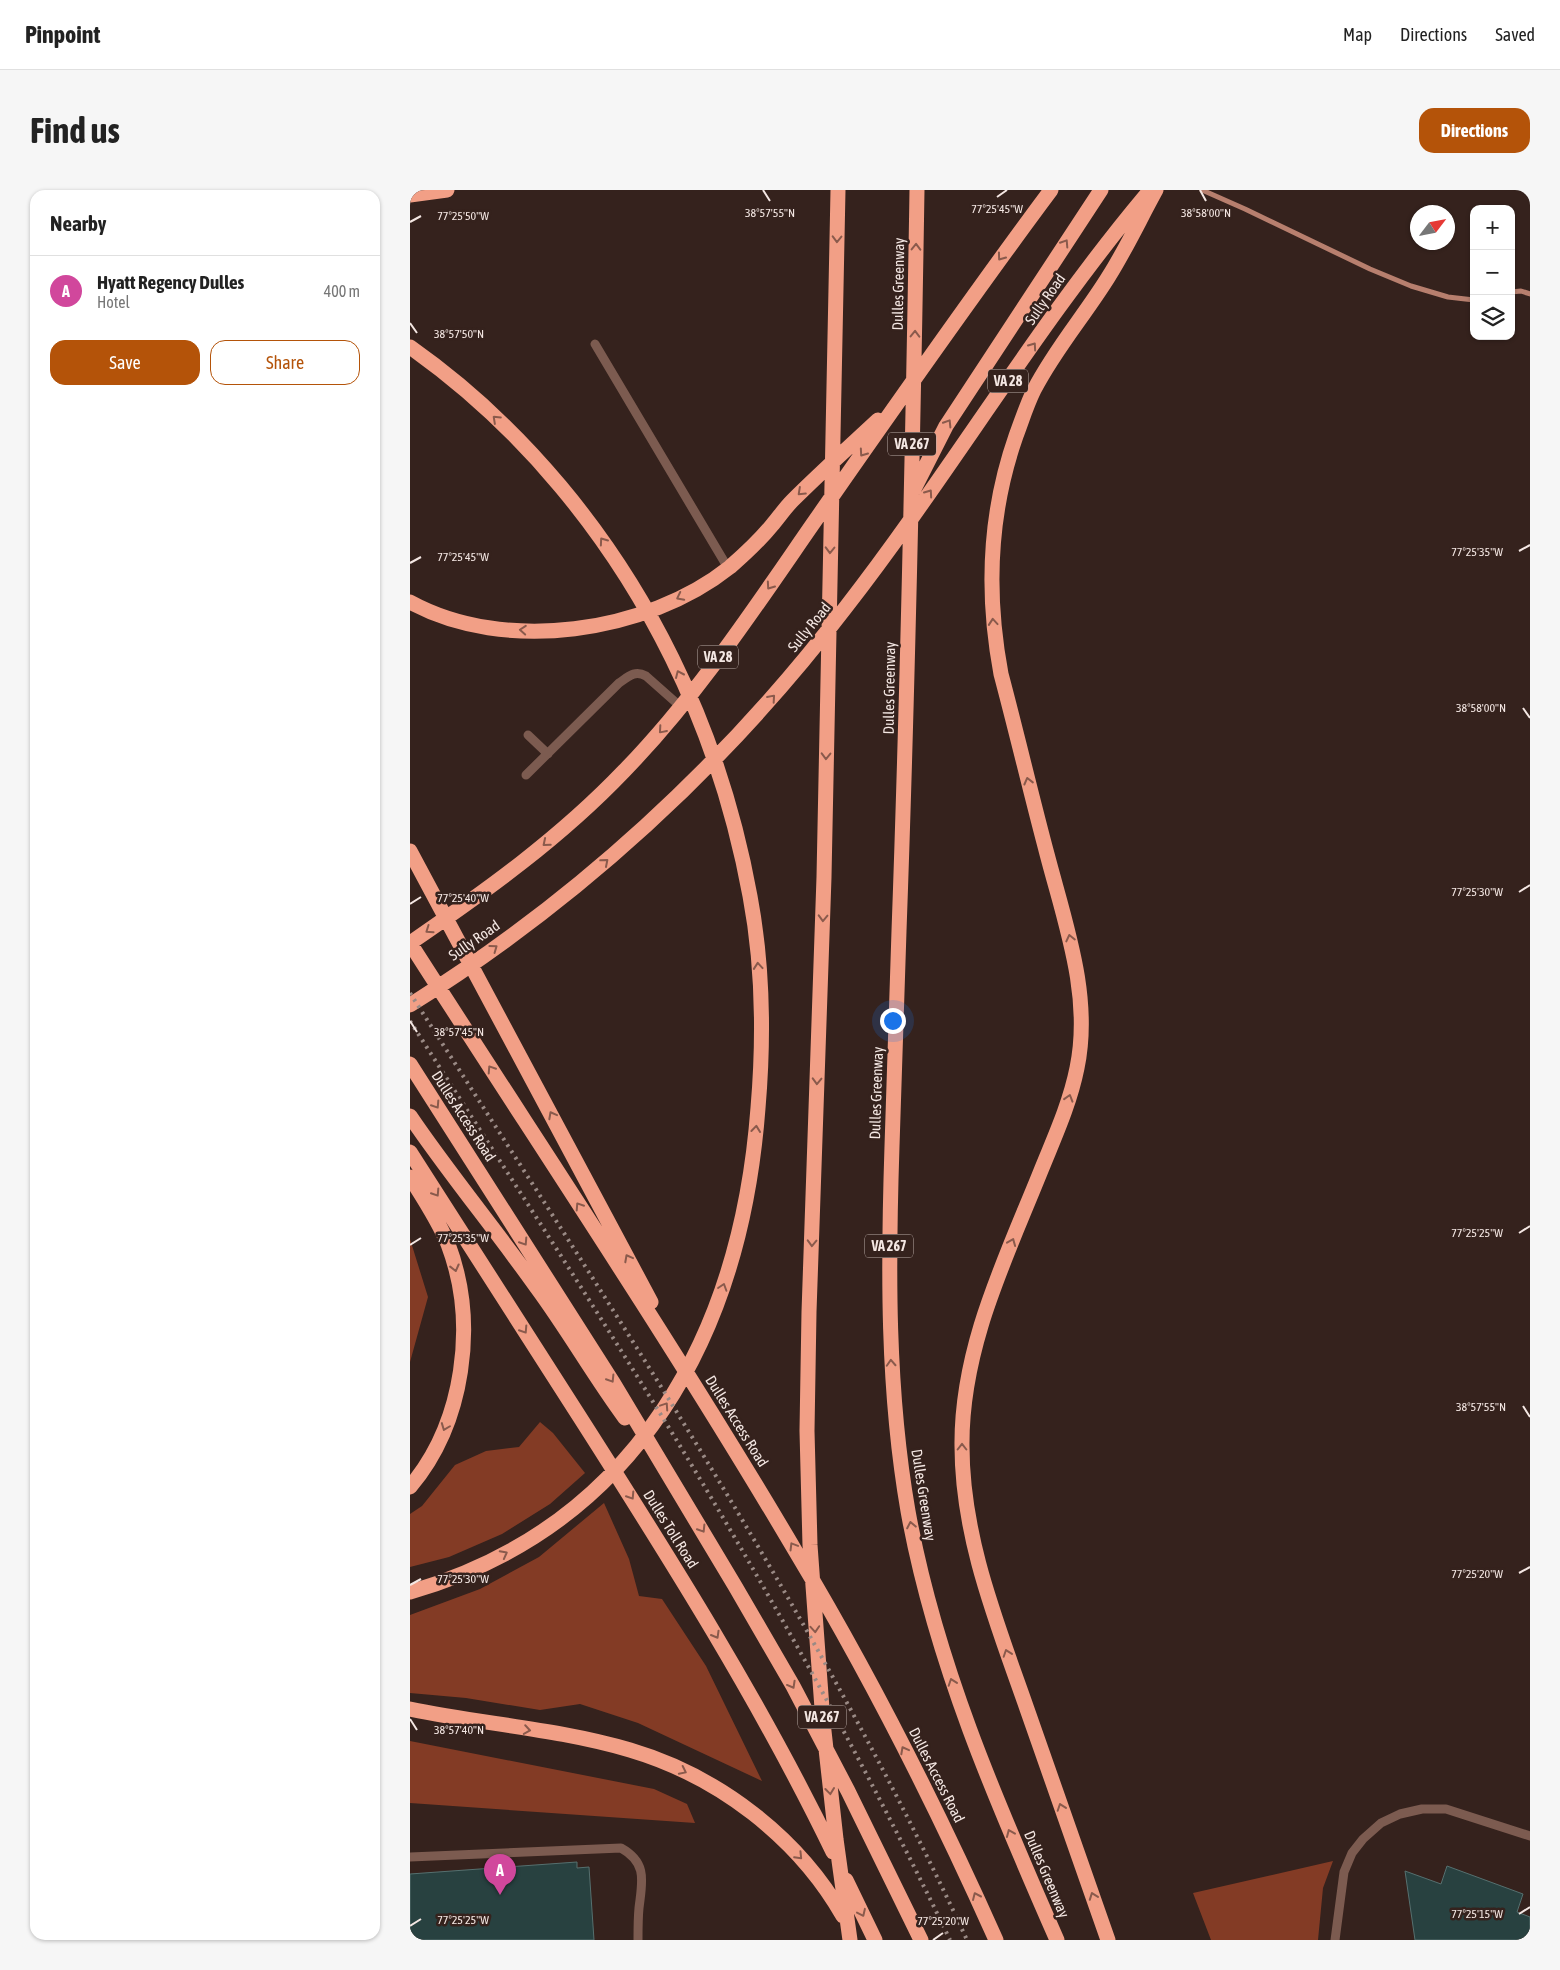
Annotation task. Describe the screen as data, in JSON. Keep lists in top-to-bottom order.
{
  "streets": {
    "highway": [
      "Dulles Greenway",
      "Sully Road",
      "VA 28",
      "VA 267",
      "Dulles Access Road",
      "Dulles Toll Road"
    ]
  },
  "crossings": [
    ["VA 28", "Dulles Access Road"]
  ],
  "north": "top right",
  "page": {
    "header": "Pinpoint",
    "nav": ["Map", "Directions", "Saved"],
    "buttons": [
      "Directions",
      ["Save", "Share"]
    ],
    "title": "Find us",
    "heading": "Nearby",
    "map_buttons": ["+", "−"],
    "list": [
      {
        "mark": "A",
        "name": "Hyatt Regency Dulles",
        "note": "Hotel",
        "value": "400 m"
      }
    ],
    "pins": "A"
  },
  "coordinates": [
    "77°25'45\"W",
    "38°57'55\"N",
    "38°58'00\"N",
    "77°25'50\"W",
    "38°57'50\"N",
    "77°25'35\"W",
    "77°25'30\"W",
    "77°25'40\"W",
    "38°57'45\"N",
    "77°25'25\"W",
    "77°25'20\"W",
    "38°57'40\"N",
    "77°25'15\"W"
  ]
}
